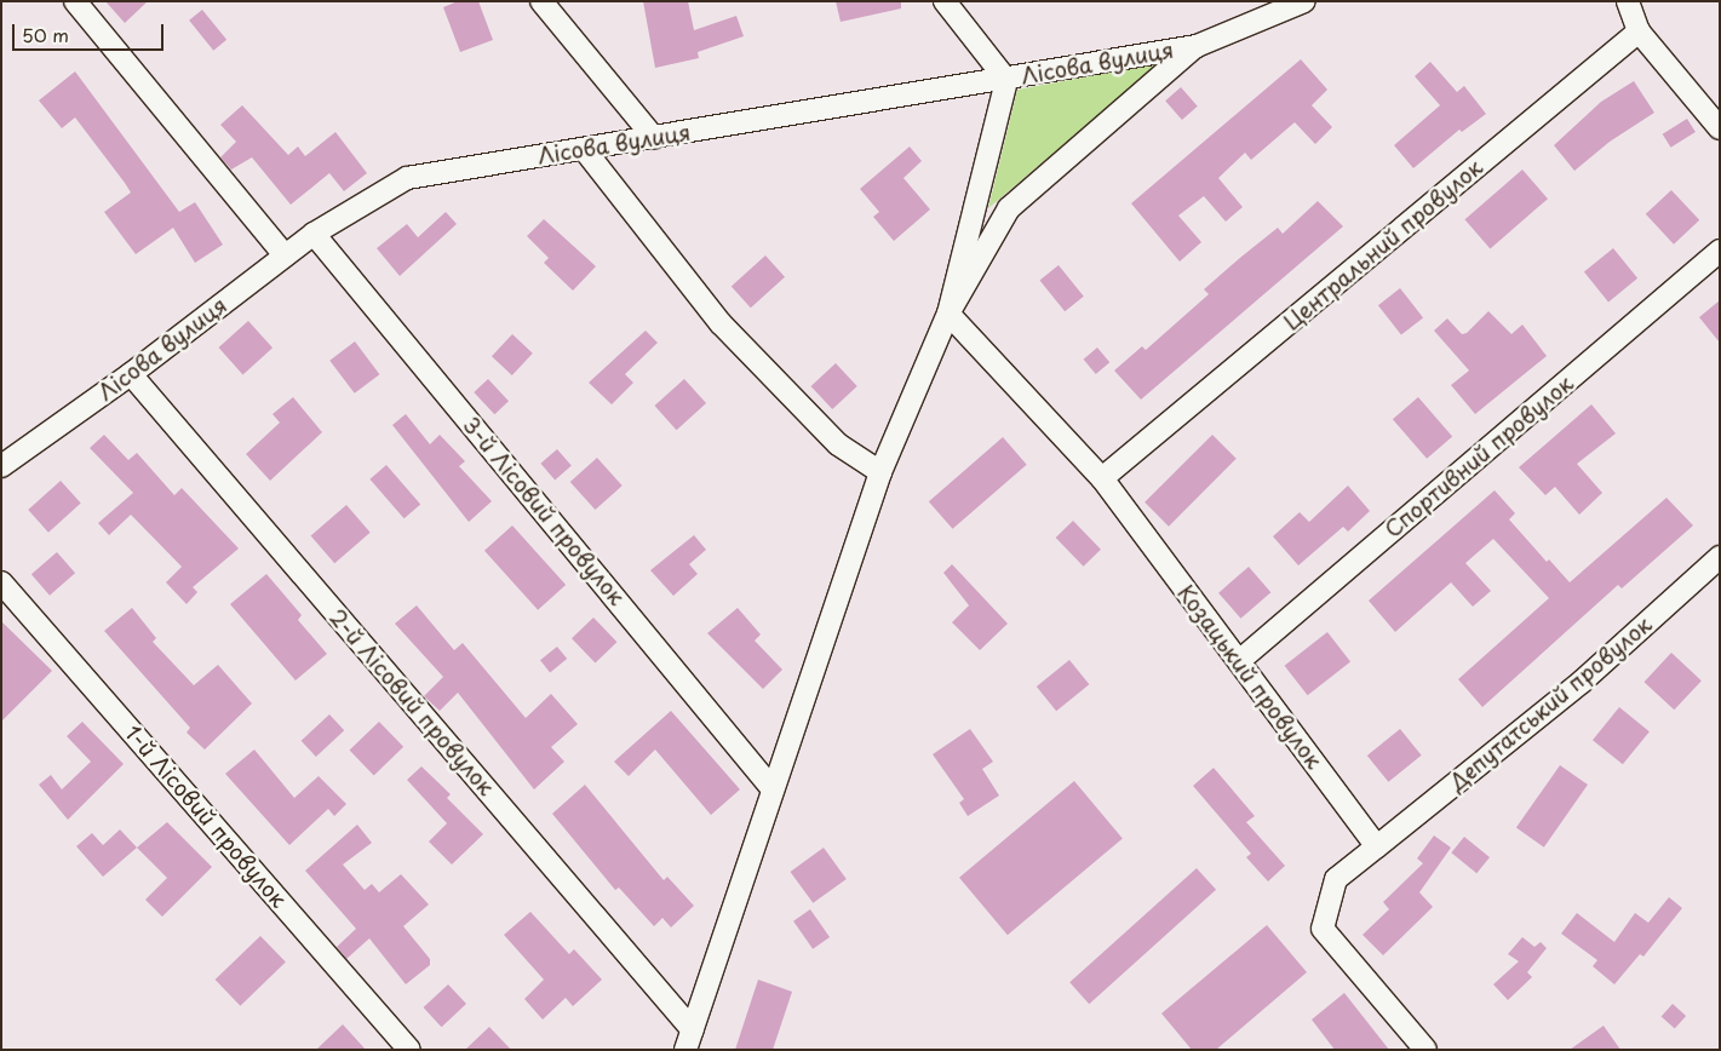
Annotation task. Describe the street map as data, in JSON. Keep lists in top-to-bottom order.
{
  "streets": {
    "street": [
      "Лісова вулиця",
      "Центральний провулок",
      "Спортивний провулок",
      "3-й Лісовий провулок",
      "Козацький провулок",
      "2-й Лісовий провулок",
      "Депутатський провулок",
      "1-й Лісовий провулок"
    ]
  },
  "crossings": [
    ["Лісова вулиця", "3-й Лісовий провулок"],
    ["Лісова вулиця", "2-й Лісовий провулок"],
    ["Центральний провулок", "Козацький провулок"],
    ["Спортивний провулок", "Козацький провулок"],
    ["Козацький провулок", "Депутатський провулок"]
  ],
  "scale_bar": "50 m"
}
